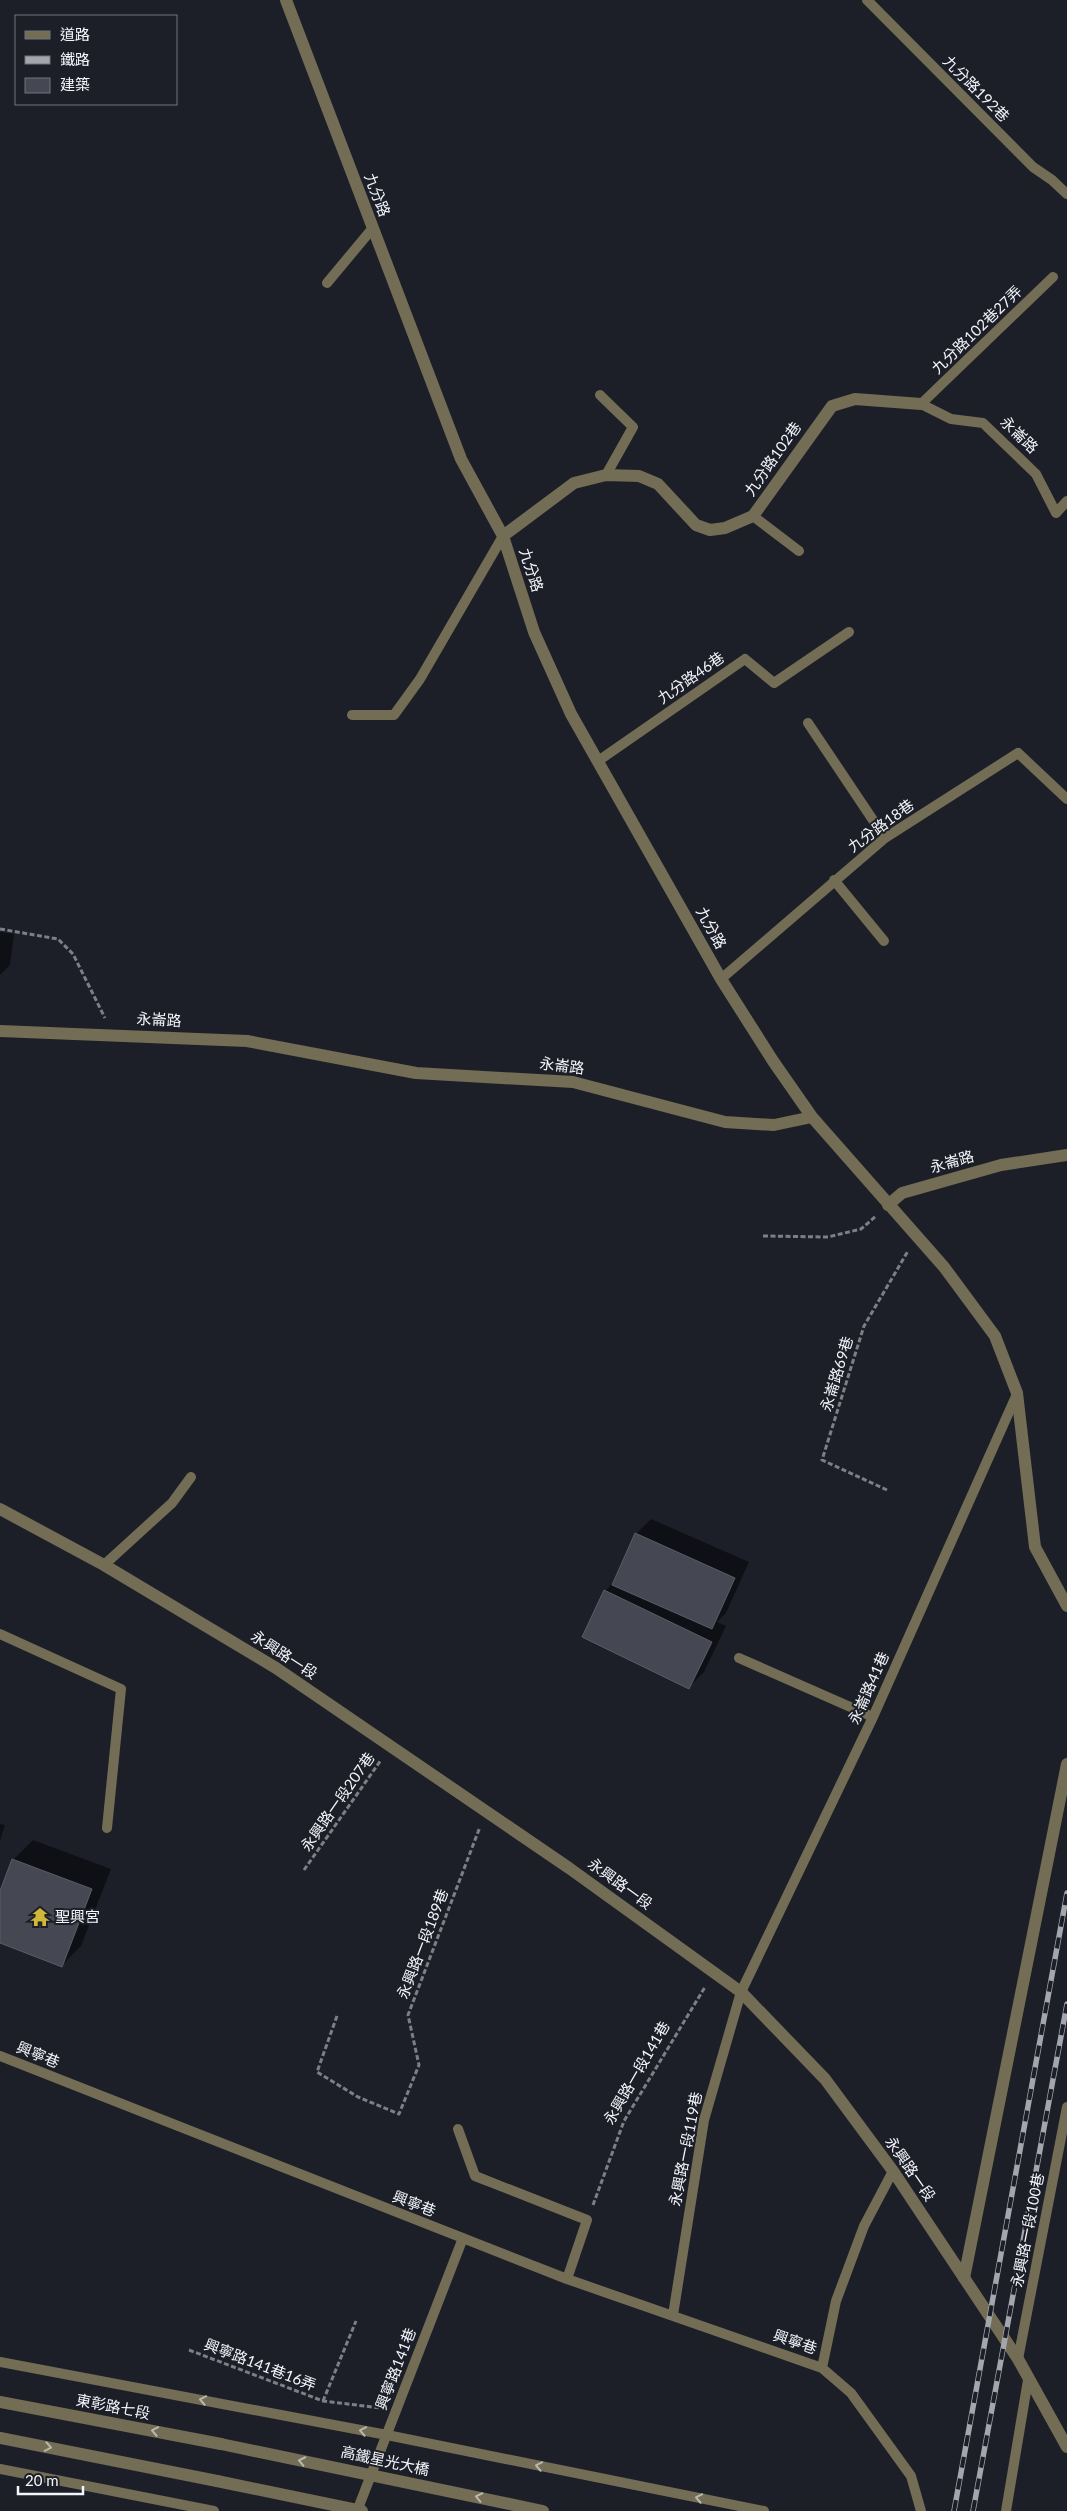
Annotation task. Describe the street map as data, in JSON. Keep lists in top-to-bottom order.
{
  "streets": {
    "street": [
      "九分路",
      "永崙路",
      "九分路102巷",
      "永興路一段",
      "東彰路七段",
      "高鐵星光大橋"
    ],
    "lane": [
      "九分路192巷",
      "九分路102巷27弄",
      "九分路46巷",
      "九分路18巷",
      "永崙路41巷",
      "興寧巷",
      "永興路一段119巷",
      "永興路一段100巷",
      "興寧路141巷"
    ],
    "path": [
      "永崙路69巷",
      "永興路一段207巷",
      "永興路一段189巷",
      "永興路一段141巷",
      "興寧路141巷16弄"
    ]
  },
  "crossings": [
    ["九分路", "永崙路"],
    ["九分路", "九分路102巷"],
    ["九分路", "九分路46巷"],
    ["九分路", "九分路18巷"],
    ["九分路102巷27弄", "永崙路"],
    ["九分路102巷27弄", "九分路102巷"],
    ["永崙路", "九分路102巷"],
    ["永興路一段", "永崙路41巷"],
    ["永興路一段", "永興路一段207巷"],
    ["永興路一段", "永興路一段189巷"],
    ["永興路一段", "永興路一段141巷"],
    ["永興路一段", "永興路一段119巷"],
    ["永興路一段", "永興路一段100巷"],
    ["永崙路41巷", "永興路一段119巷"],
    ["興寧巷", "永興路一段119巷"],
    ["興寧巷", "興寧路141巷"],
    ["興寧路141巷16弄", "興寧路141巷"],
    ["東彰路七段", "高鐵星光大橋"]
  ],
  "places": {
    "temple": ["聖興宮"]
  },
  "legend": ["道路", "鐵路", "建築"],
  "scale_bar": "20 m"
}
